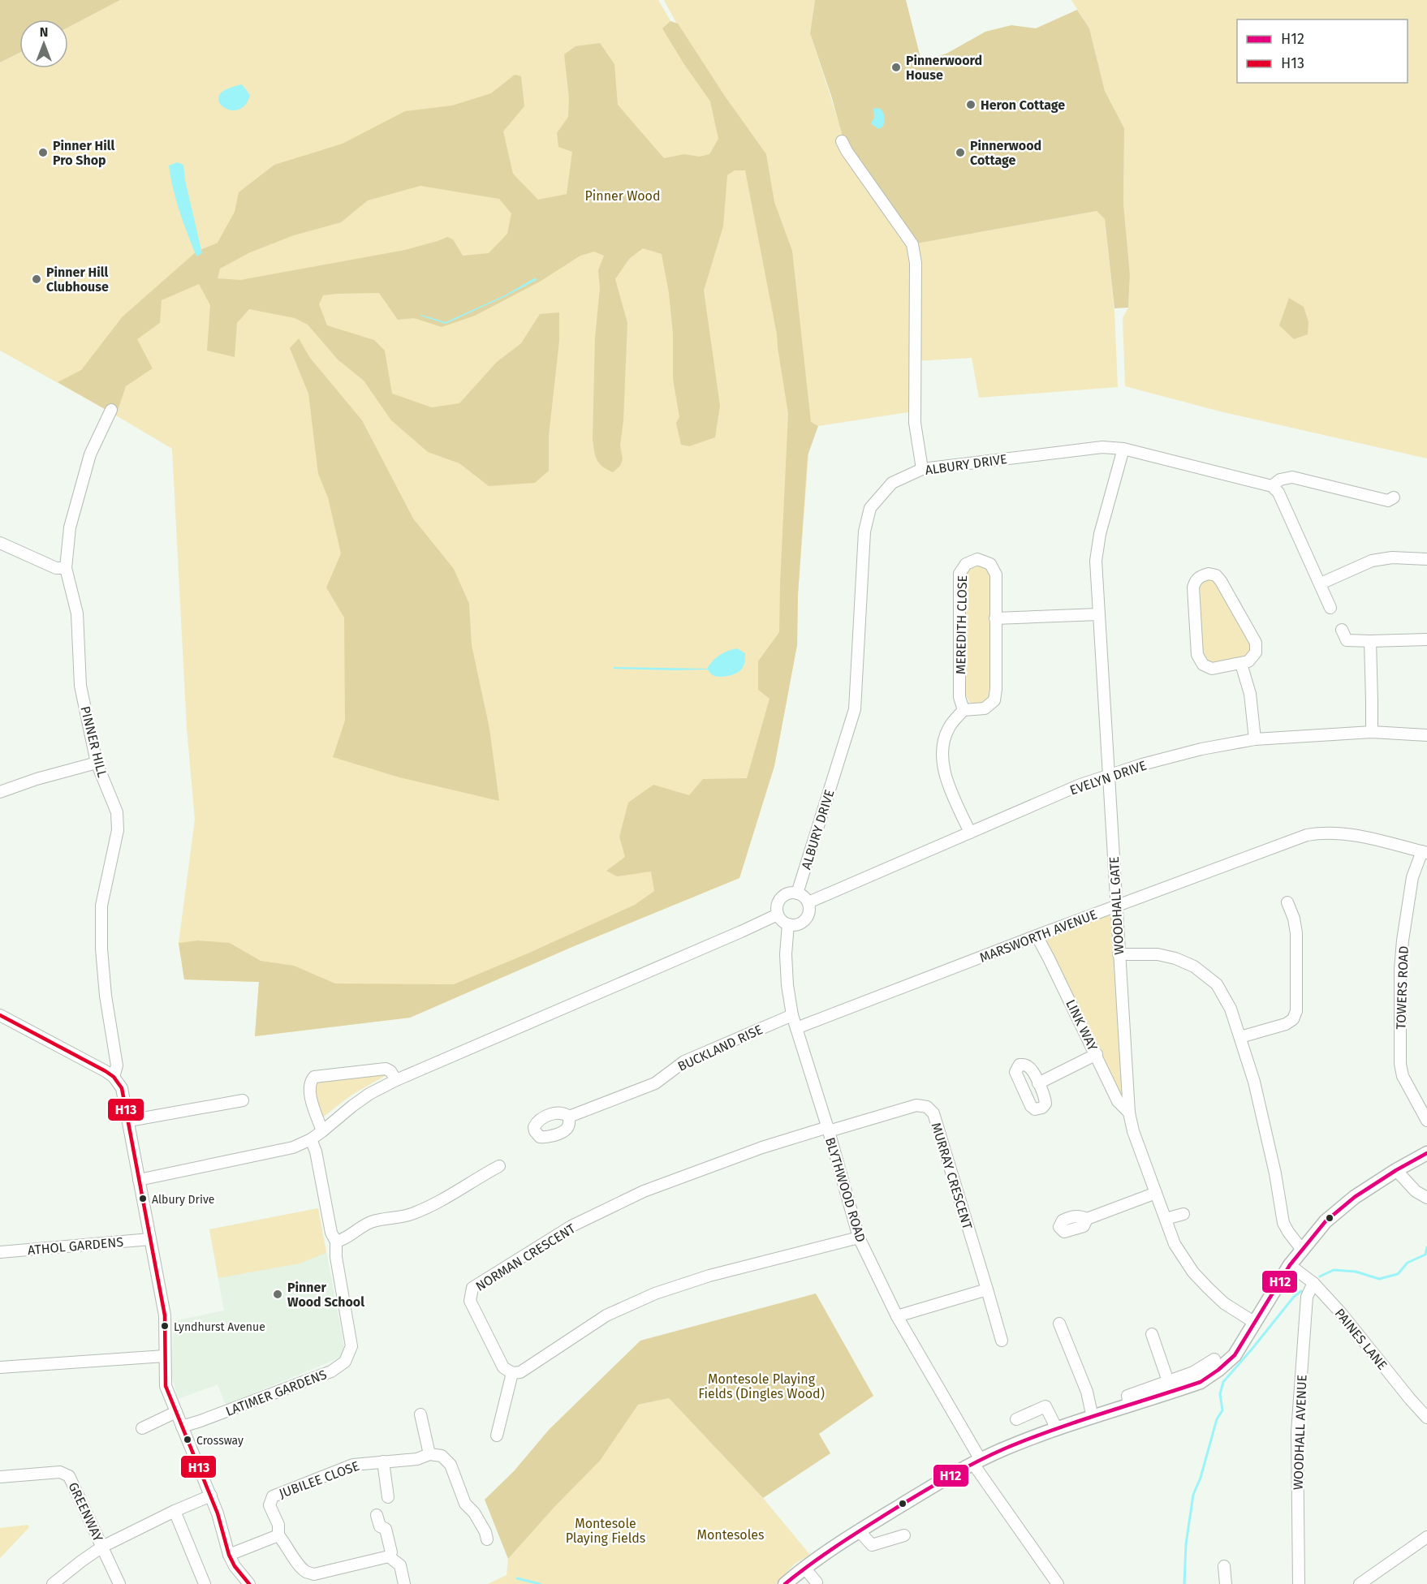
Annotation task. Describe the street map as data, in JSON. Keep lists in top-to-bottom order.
{
  "streets": {
    "street": [
      "ALBURY DRIVE",
      "MEREDITH CLOSE",
      "PINNER HILL",
      "EVELYN DRIVE",
      "WOODHALL GATE",
      "MARSWORTH AVENUE",
      "TOWERS ROAD",
      "LINK WAY",
      "BUCKLAND RISE",
      "MURRAY CRESCENT",
      "BLYTHWOOD ROAD",
      "ATHOL GARDENS",
      "NORMAN CRESCENT",
      "PAINES LANE",
      "LATIMER GARDENS",
      "WOODHALL AVENUE",
      "JUBILEE CLOSE",
      "GREENWAY"
    ]
  },
  "crossings": [
    ["ALBURY DRIVE", "EVELYN DRIVE"],
    ["ALBURY DRIVE", "WOODHALL GATE"],
    ["ALBURY DRIVE", "BLYTHWOOD ROAD"],
    ["EVELYN DRIVE", "WOODHALL GATE"],
    ["EVELYN DRIVE", "BLYTHWOOD ROAD"],
    ["WOODHALL GATE", "MARSWORTH AVENUE"],
    ["WOODHALL GATE", "LINK WAY"],
    ["MARSWORTH AVENUE", "TOWERS ROAD"],
    ["MARSWORTH AVENUE", "LINK WAY"],
    ["MARSWORTH AVENUE", "BLYTHWOOD ROAD"],
    ["BUCKLAND RISE", "BLYTHWOOD ROAD"],
    ["MURRAY CRESCENT", "BLYTHWOOD ROAD"],
    ["MURRAY CRESCENT", "NORMAN CRESCENT"],
    ["BLYTHWOOD ROAD", "NORMAN CRESCENT"],
    ["PAINES LANE", "WOODHALL AVENUE"]
  ],
  "parks": [
    "Pinner Wood",
    "Montesole Playing Fields (Dingles Wood)",
    "Montesole Playing Fields",
    "Montesoles"
  ],
  "places": [
    "Pinnerwoord House",
    "Heron Cottage",
    "Pinner Hill Pro Shop",
    "Pinnerwood Cottage",
    "Pinner Hill Clubhouse",
    "Albury Drive",
    "Pinner Wood School",
    "Lyndhurst Avenue",
    "Crossway"
  ],
  "lines": ["transit line H13", "transit line H12"],
  "legend": ["H12", "H13"],
  "north": "top"
}
